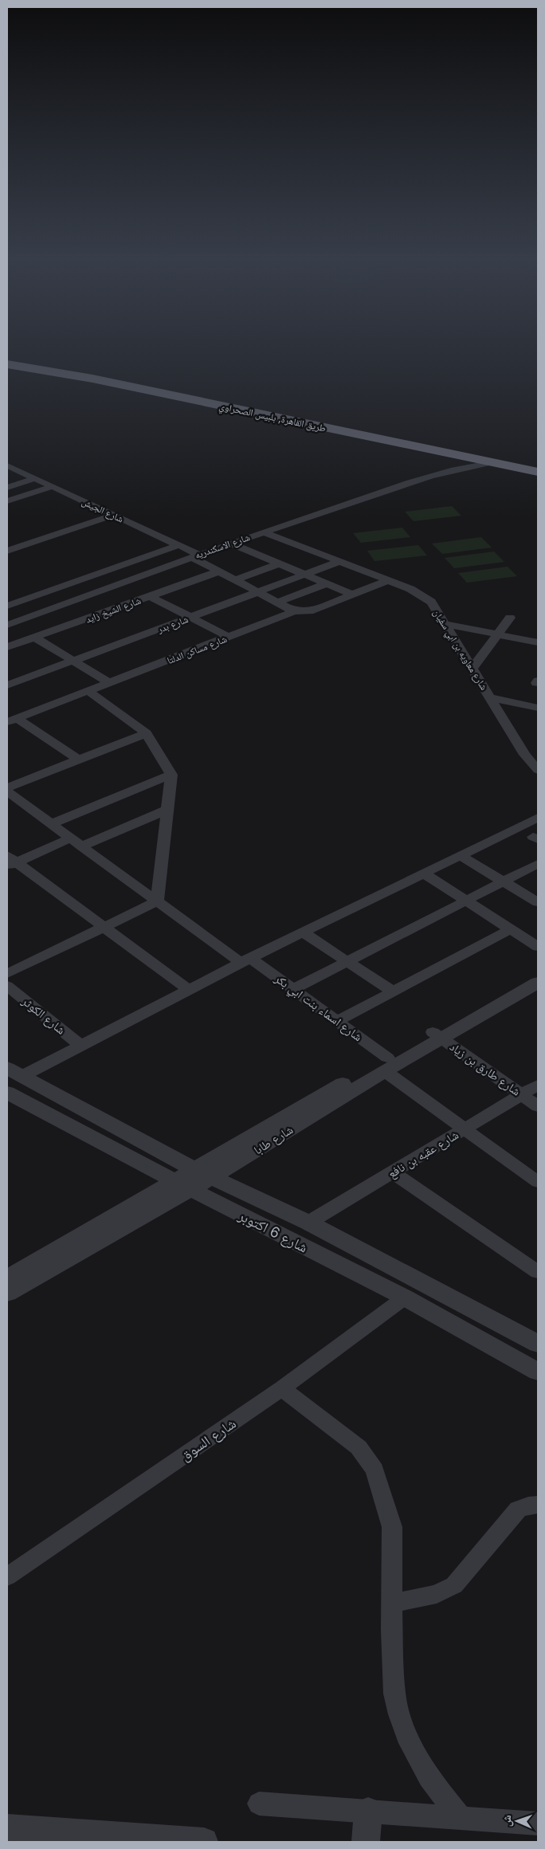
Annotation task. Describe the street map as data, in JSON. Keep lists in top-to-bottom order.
{
  "streets": {
    "highway": ["طريق القاهرة, بلبيس الصحراوي"],
    "street": [
      "شارع الجيش",
      "شارع الاسكندريه",
      "شارع الشيخ زايد",
      "شارع بدر",
      "شارع مساكن الدلتا",
      "شارع معاويه بن ابي سفيان",
      "شارع اسماء بنت ابي بكر",
      "شارع الكوثر",
      "شارع طارق بن زياد",
      "شارع طابا",
      "شارع عقبه بن نافع",
      "شارع 6 اكتوبر",
      "شارع السوق"
    ]
  },
  "crossings": [
    ["طريق القاهرة, بلبيس الصحراوي", "شارع الاسكندريه"],
    ["شارع الجيش", "شارع الاسكندريه"],
    ["شارع الجيش", "شارع الشيخ زايد"],
    ["شارع الجيش", "شارع بدر"],
    ["شارع الجيش", "شارع مساكن الدلتا"],
    ["شارع الاسكندريه", "شارع معاويه بن ابي سفيان"],
    ["شارع بدر", "شارع معاويه بن ابي سفيان"],
    ["شارع مساكن الدلتا", "شارع معاويه بن ابي سفيان"],
    ["شارع اسماء بنت ابي بكر", "شارع طابا"],
    ["شارع اسماء بنت ابي بكر", "شارع عقبه بن نافع"],
    ["شارع طارق بن زياد", "شارع طابا"],
    ["شارع طارق بن زياد", "شارع عقبه بن نافع"],
    ["شارع طابا", "شارع 6 اكتوبر"],
    ["شارع عقبه بن نافع", "شارع 6 اكتوبر"],
    ["شارع 6 اكتوبر", "شارع السوق"]
  ],
  "north": "left"
}
